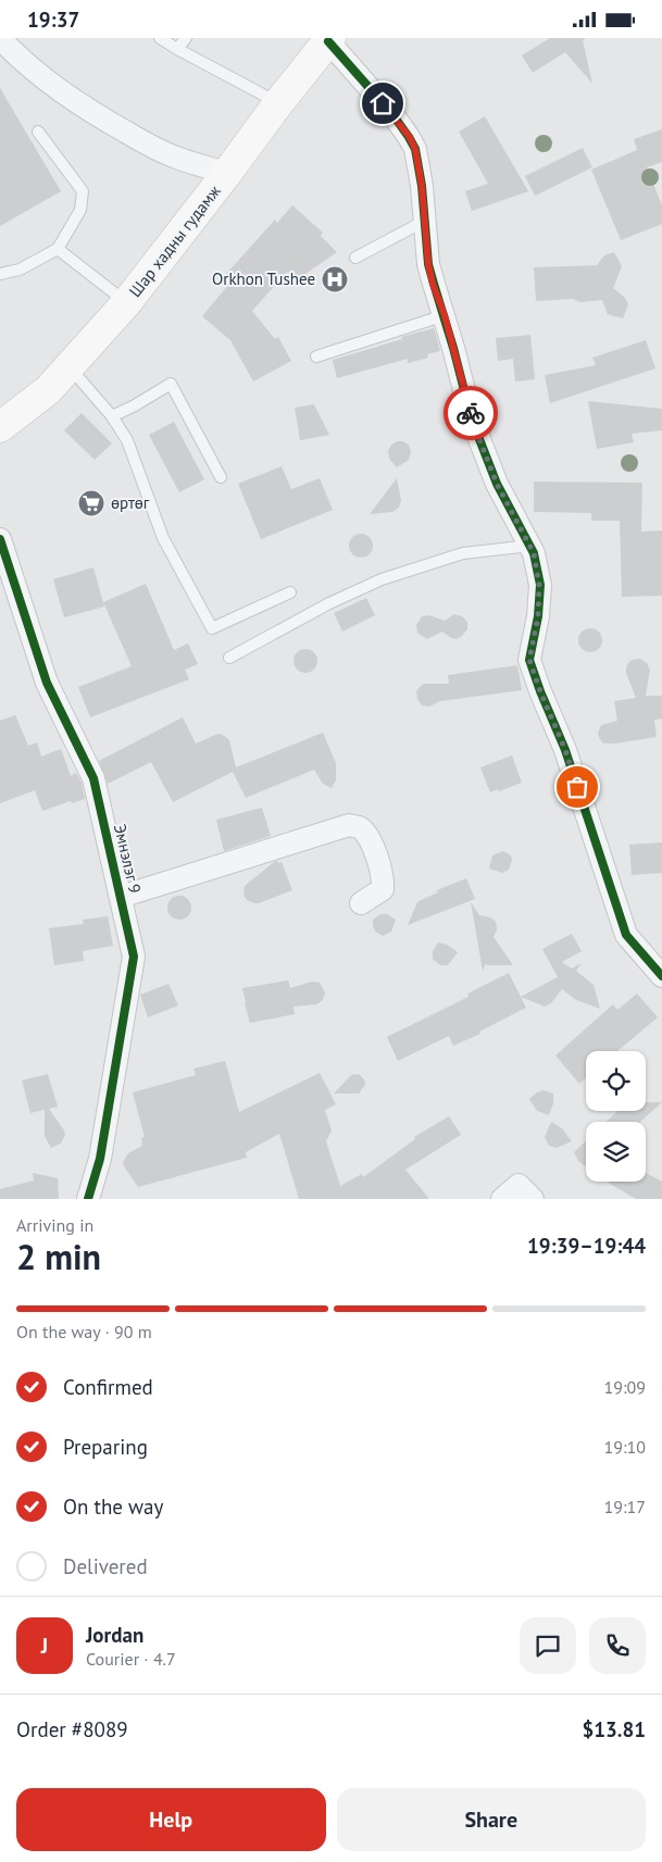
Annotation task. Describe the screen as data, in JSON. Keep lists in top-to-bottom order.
{
  "streets": {
    "main road": ["Шар хадны гудамж"],
    "street": ["Эмнэлэг 9"]
  },
  "places": {
    "hospital": ["Orkhon Tushee"],
    "supermarket": ["өртөг"]
  },
  "page": {
    "status": "19:37",
    "heading": ["2 min", "Arriving in", "19:39–19:44"],
    "panel": [
      "Jordan",
      "Courier · 4.7",
      "Order #8089",
      "$13.81"
    ],
    "bar": "On the way · 90 m",
    "list": [
      ["Confirmed", "19:09"],
      ["Preparing", "19:10"],
      ["On the way", "19:17"],
      "Delivered"
    ],
    "round": "J",
    "buttons": ["Help", "Share"]
  }
}
